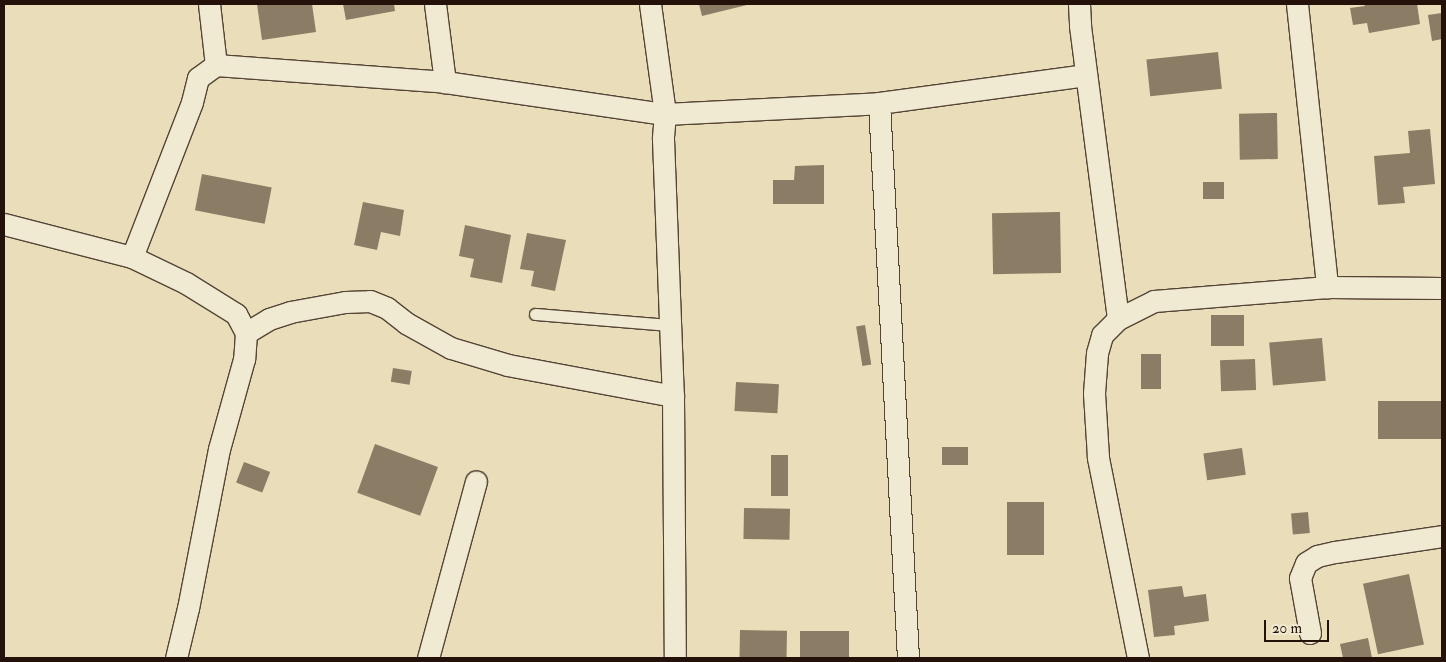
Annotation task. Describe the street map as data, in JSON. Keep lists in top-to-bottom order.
{
  "scale_bar": "20 m"
}
